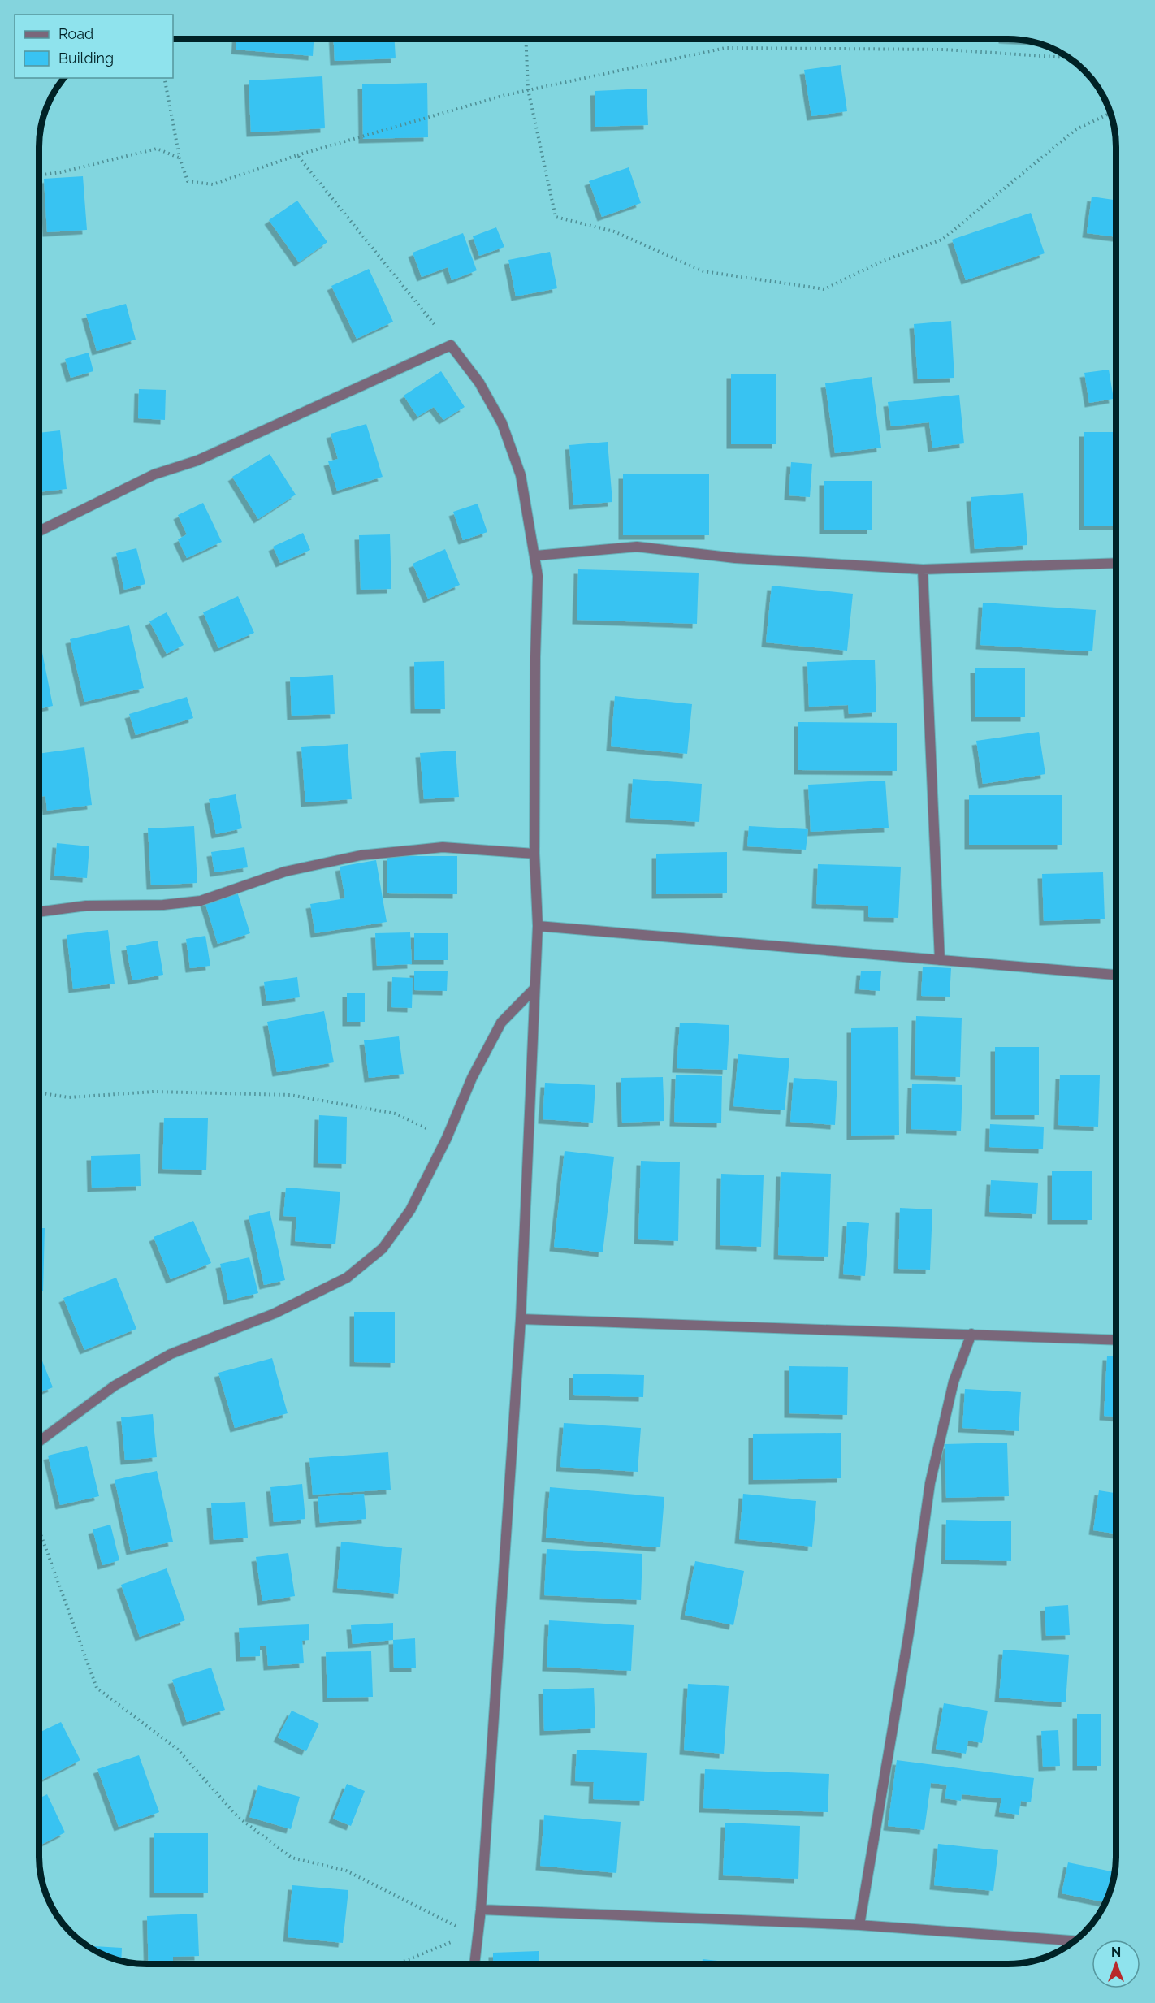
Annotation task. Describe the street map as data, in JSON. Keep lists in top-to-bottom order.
{
  "legend": ["Road", "Building"],
  "north": "top"
}
